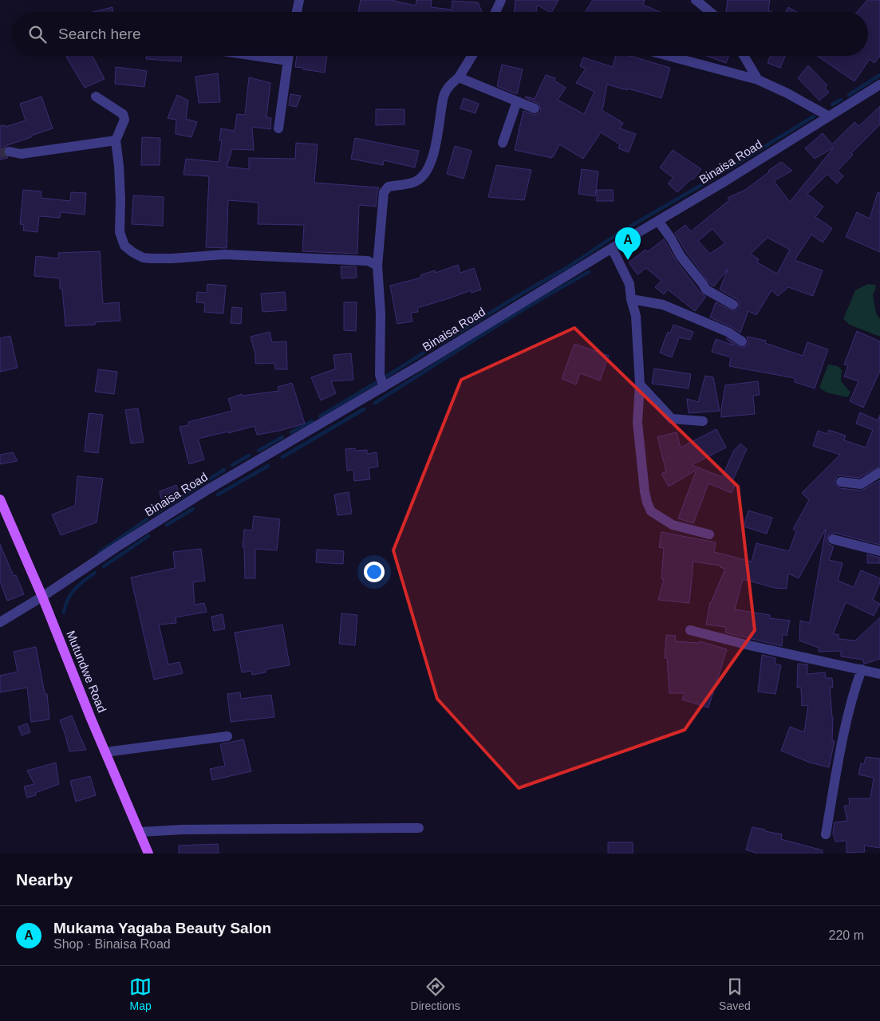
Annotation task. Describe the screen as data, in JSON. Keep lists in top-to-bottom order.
{
  "streets": {
    "main road": ["Mutundwe Road"],
    "street": ["Binaisa Road"]
  },
  "crossings": [
    ["Binaisa Road", "Mutundwe Road"]
  ],
  "page": {
    "search": "Search here",
    "pins": "A",
    "heading": "Nearby",
    "list": [
      {
        "mark": "A",
        "name": "Mukama Yagaba Beauty Salon",
        "note": "Shop · Binaisa Road",
        "value": "220 m"
      }
    ],
    "nav": ["Map", "Directions", "Saved"]
  }
}
